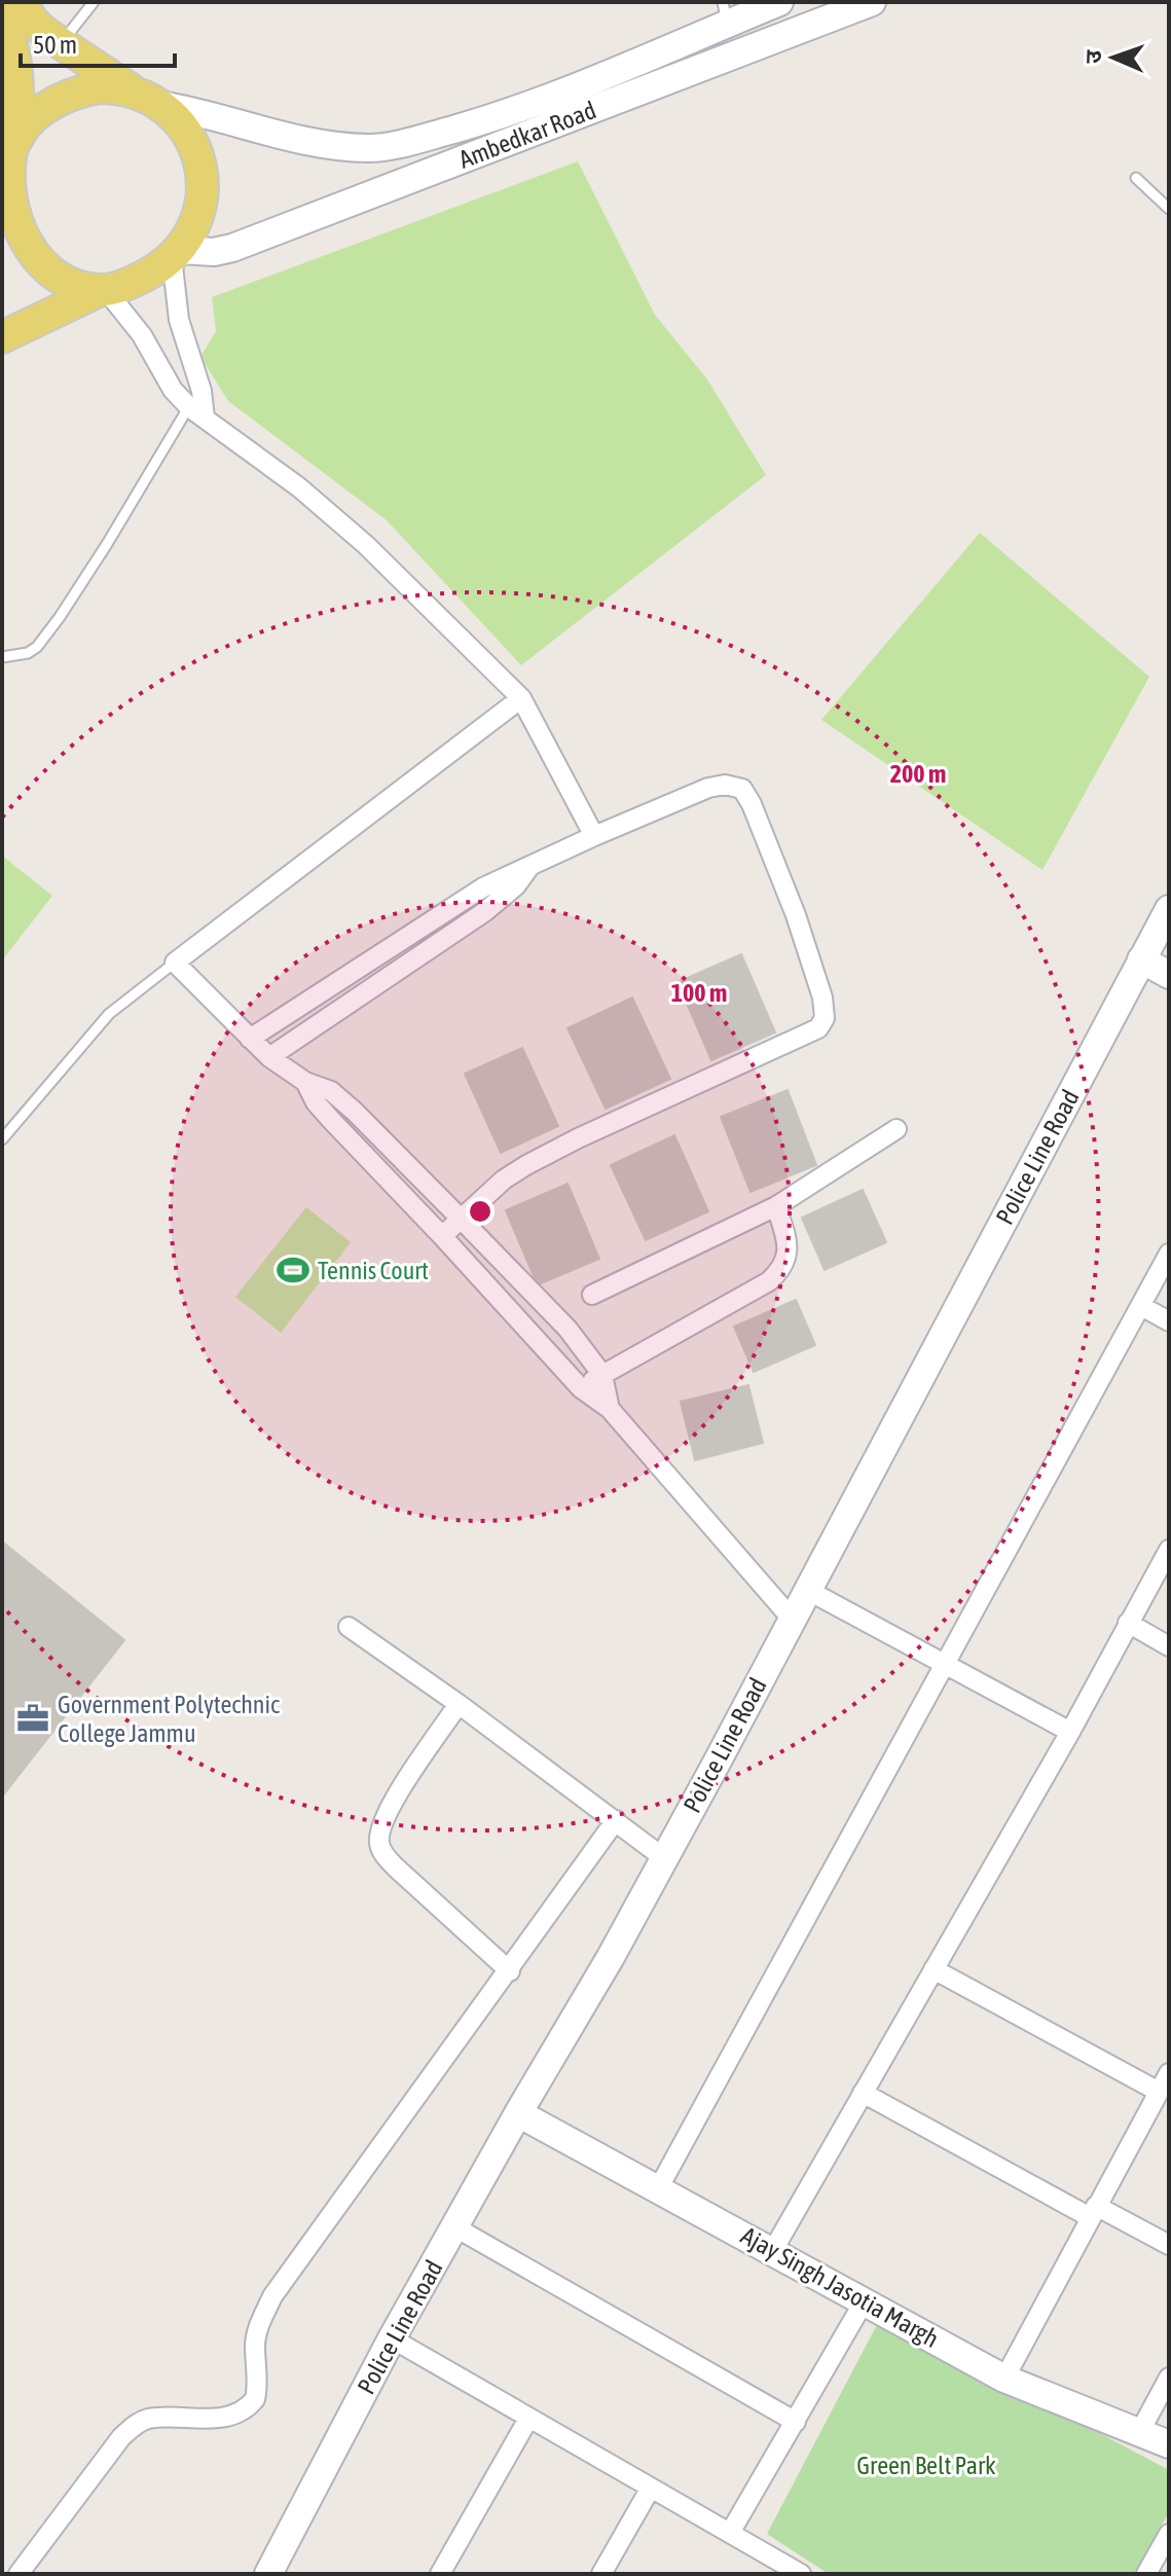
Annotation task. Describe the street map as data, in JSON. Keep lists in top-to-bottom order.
{
  "streets": {
    "main road": ["Ambedkar Road", "Police Line Road", "Ajay Singh Jasotia Margh"]
  },
  "crossings": [
    ["Police Line Road", "Ajay Singh Jasotia Margh"]
  ],
  "parks": ["Green Belt Park"],
  "places": {
    "sports": ["Tennis Court"],
    "office": ["Government Polytechnic College Jammu"]
  },
  "scale_bar": "50 m",
  "north": "left",
  "rings": ["200 m", "100 m"]
}
